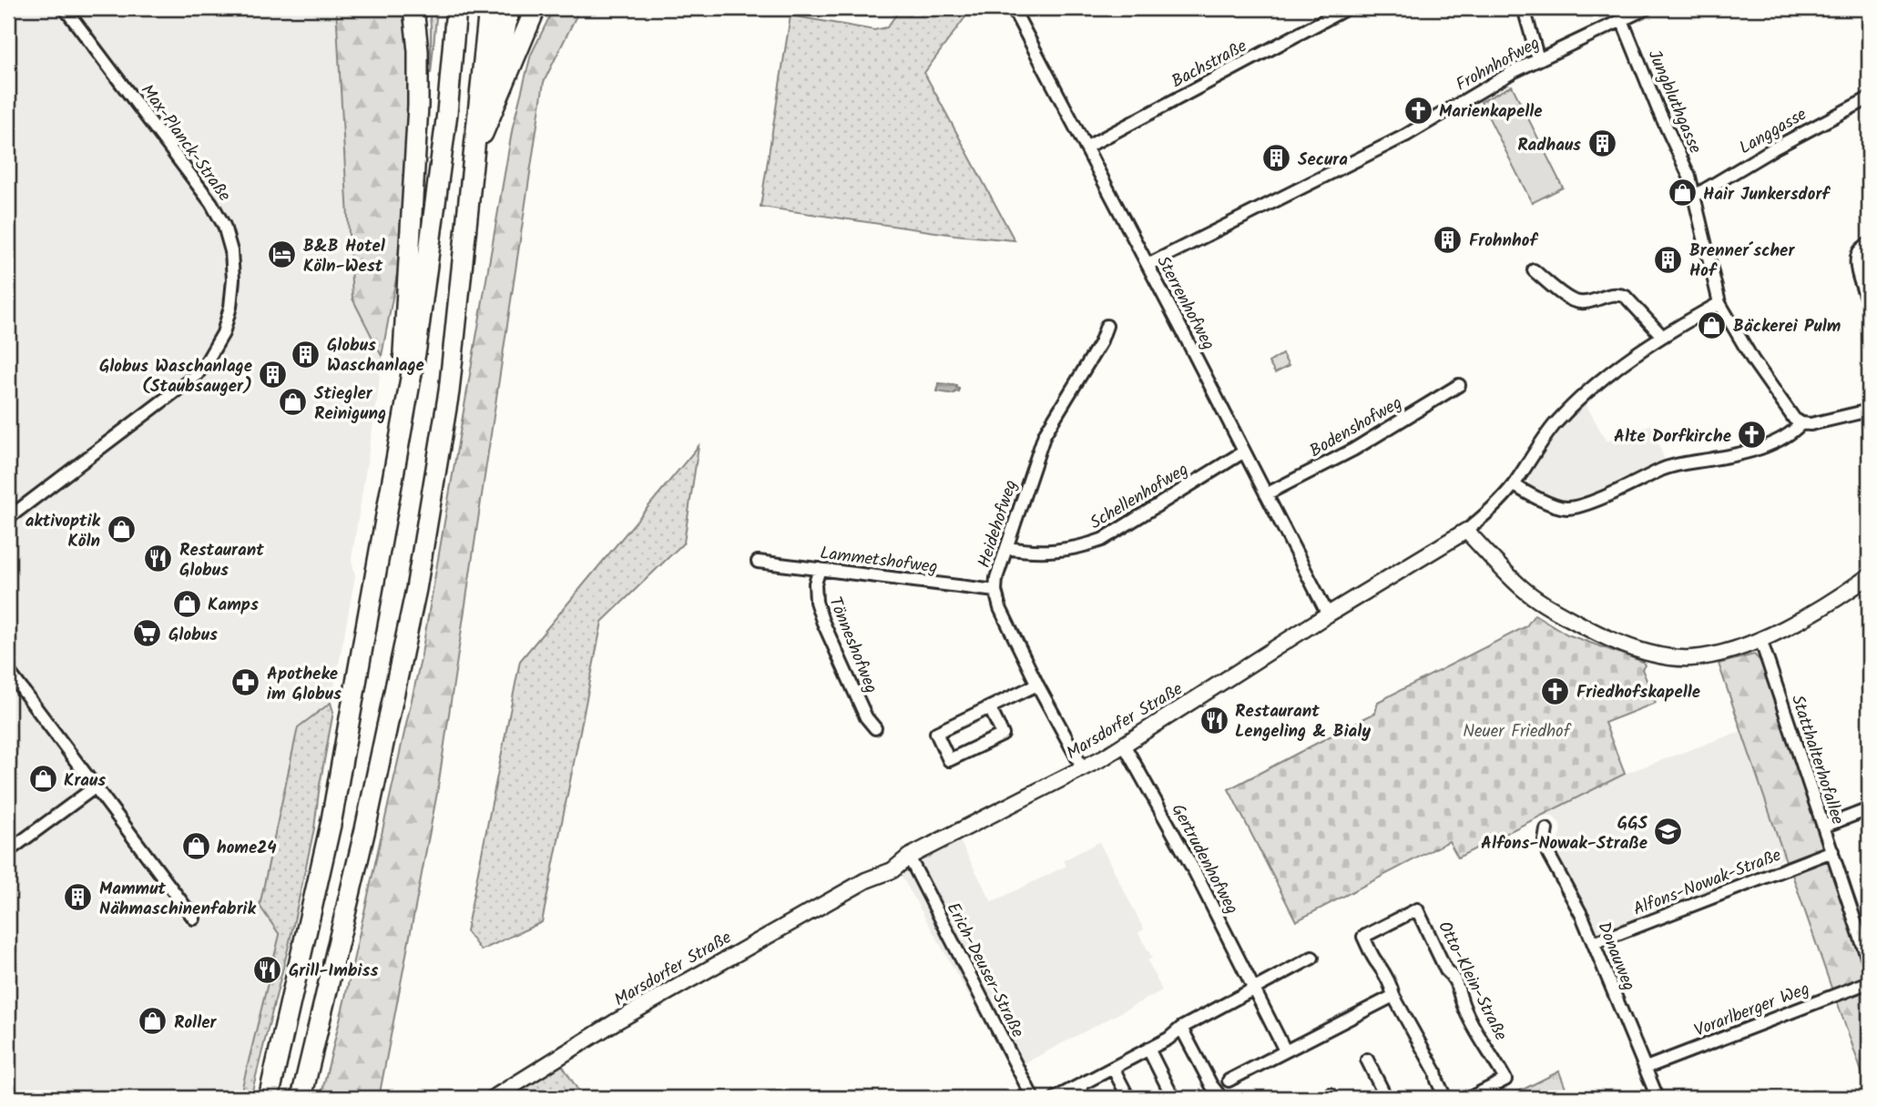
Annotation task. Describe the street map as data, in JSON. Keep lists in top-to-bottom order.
{
  "streets": {
    "street": [
      "Bachstraße",
      "Frohnhofweg",
      "Jungbluthgasse",
      "Langgasse",
      "Max-Planck-Straße",
      "Sterrenhofweg",
      "Bodenshofweg",
      "Schellenhofweg",
      "Heidehofweg",
      "Lammetshofweg",
      "Tönneshofweg",
      "Marsdorfer Straße",
      "Statthalterhofallee",
      "Gertrudenhofweg",
      "Alfons-Nowak-Straße",
      "Donauweg",
      "Erich-Deuser-Straße",
      "Otto-Klein-Straße",
      "Vorarlberger Weg"
    ]
  },
  "crossings": [
    ["Bachstraße", "Sterrenhofweg"],
    ["Frohnhofweg", "Jungbluthgasse"],
    ["Frohnhofweg", "Sterrenhofweg"],
    ["Jungbluthgasse", "Langgasse"],
    ["Jungbluthgasse", "Marsdorfer Straße"],
    ["Sterrenhofweg", "Bodenshofweg"],
    ["Sterrenhofweg", "Schellenhofweg"],
    ["Sterrenhofweg", "Marsdorfer Straße"],
    ["Schellenhofweg", "Heidehofweg"],
    ["Heidehofweg", "Lammetshofweg"],
    ["Heidehofweg", "Marsdorfer Straße"],
    ["Lammetshofweg", "Tönneshofweg"],
    ["Marsdorfer Straße", "Gertrudenhofweg"],
    ["Marsdorfer Straße", "Erich-Deuser-Straße"],
    ["Statthalterhofallee", "Alfons-Nowak-Straße"],
    ["Alfons-Nowak-Straße", "Donauweg"],
    ["Donauweg", "Vorarlberger Weg"]
  ],
  "parks": ["Neuer Friedhof"],
  "places": {
    "church": ["Marienkapelle", "Alte Dorfkirche", "Friedhofskapelle"],
    "building": [
      "Radhaus",
      "Secura",
      "Frohnhof",
      "Brenner´scher Hof",
      "Globus Waschanlage",
      "Globus Waschanlage (Staubsauger)",
      "Mammut Nähmaschinenfabrik"
    ],
    "shop": [
      "Hair Junkersdorf",
      "Bäckerei Pulm",
      "Stiegler Reinigung",
      "aktivoptik Köln",
      "Kamps",
      "Kraus",
      "home24",
      "Roller"
    ],
    "hotel": ["B&B Hotel Köln-West"],
    "restaurant": ["Restaurant Globus", "Restaurant Lengeling & Bialy", "Grill-Imbiss"],
    "supermarket": ["Globus"],
    "pharmacy": ["Apotheke im Globus"],
    "school or university": ["GGS Alfons-Nowak-Straße"]
  }
}
